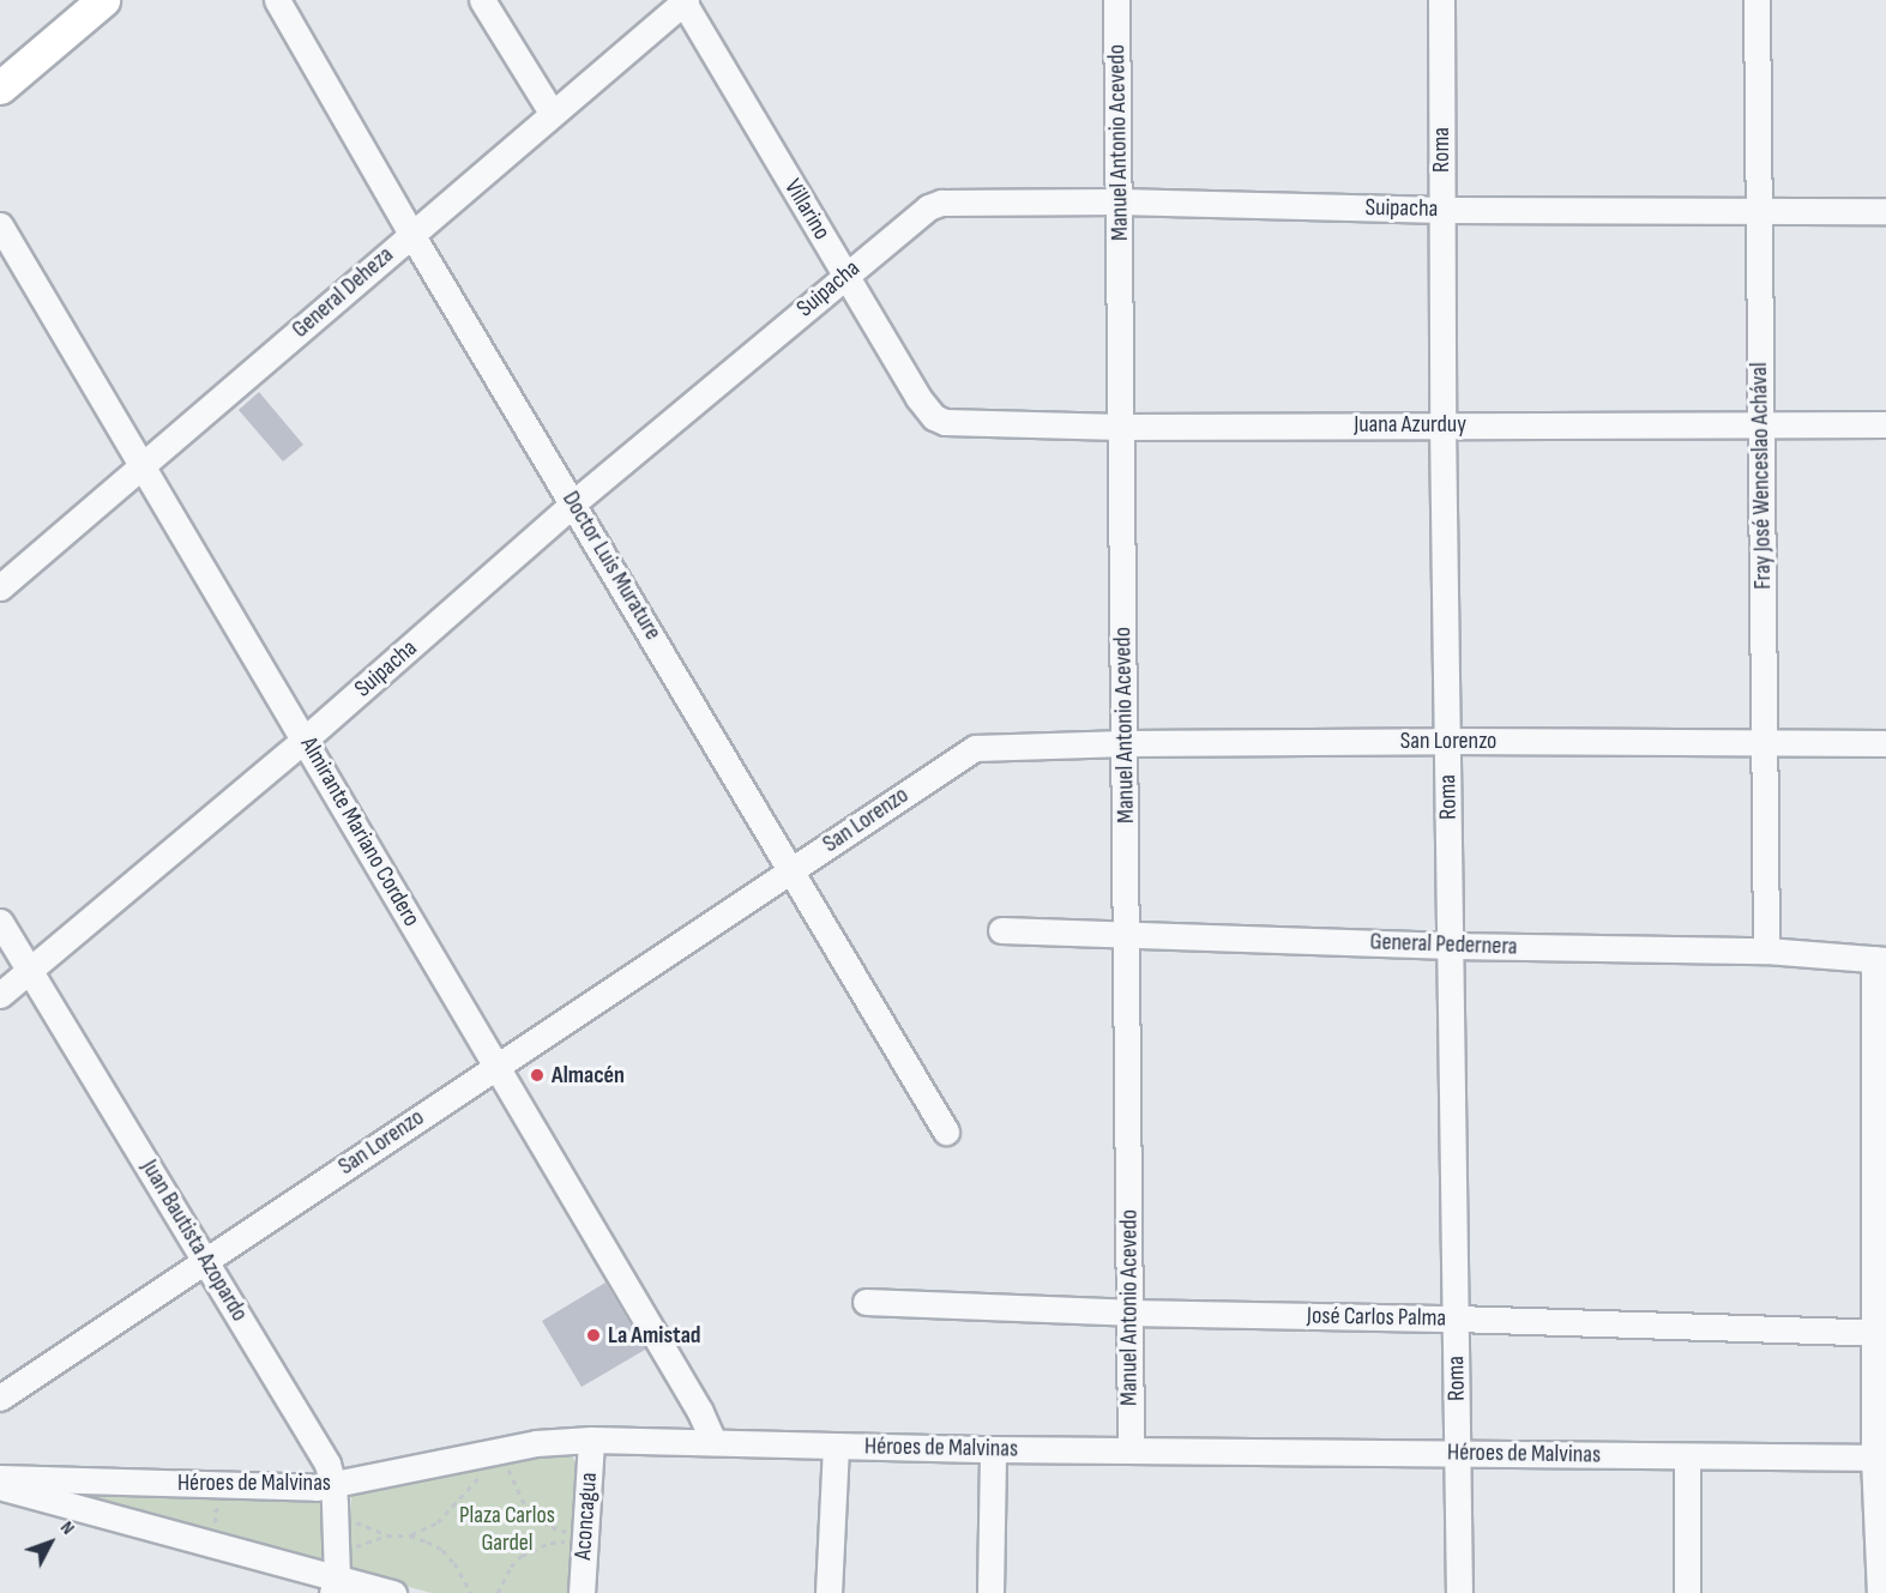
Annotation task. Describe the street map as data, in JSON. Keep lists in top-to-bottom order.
{
  "streets": {
    "street": [
      "Manuel Antonio Acevedo",
      "Roma",
      "Suipacha",
      "Villarino",
      "General Deheza",
      "Juana Azurduy",
      "Fray José Wenceslao Achával",
      "Doctor Luis Murature",
      "San Lorenzo",
      "Almirante Mariano Cordero",
      "General Pedernera",
      "Juan Bautista Azopardo",
      "José Carlos Palma",
      "Héroes de Malvinas",
      "Aconcagua"
    ]
  },
  "crossings": [
    ["Manuel Antonio Acevedo", "Suipacha"],
    ["Manuel Antonio Acevedo", "Juana Azurduy"],
    ["Manuel Antonio Acevedo", "San Lorenzo"],
    ["Manuel Antonio Acevedo", "General Pedernera"],
    ["Manuel Antonio Acevedo", "José Carlos Palma"],
    ["Manuel Antonio Acevedo", "Héroes de Malvinas"],
    ["Roma", "Suipacha"],
    ["Roma", "Juana Azurduy"],
    ["Roma", "San Lorenzo"],
    ["Roma", "General Pedernera"],
    ["Roma", "José Carlos Palma"],
    ["Roma", "Héroes de Malvinas"],
    ["Suipacha", "Villarino"],
    ["Suipacha", "Fray José Wenceslao Achával"],
    ["Suipacha", "Doctor Luis Murature"],
    ["Suipacha", "Almirante Mariano Cordero"],
    ["Suipacha", "Juan Bautista Azopardo"],
    ["Villarino", "General Deheza"],
    ["Villarino", "Juana Azurduy"],
    ["General Deheza", "Doctor Luis Murature"],
    ["General Deheza", "Almirante Mariano Cordero"],
    ["Juana Azurduy", "Fray José Wenceslao Achával"],
    ["Fray José Wenceslao Achával", "San Lorenzo"],
    ["Fray José Wenceslao Achával", "General Pedernera"],
    ["Doctor Luis Murature", "San Lorenzo"],
    ["San Lorenzo", "Almirante Mariano Cordero"],
    ["San Lorenzo", "Juan Bautista Azopardo"],
    ["Almirante Mariano Cordero", "Héroes de Malvinas"],
    ["Juan Bautista Azopardo", "Héroes de Malvinas"],
    ["Héroes de Malvinas", "Aconcagua"]
  ],
  "parks": ["Plaza Carlos Gardel"],
  "places": ["Almacén", "La Amistad"],
  "north": "top right"
}
